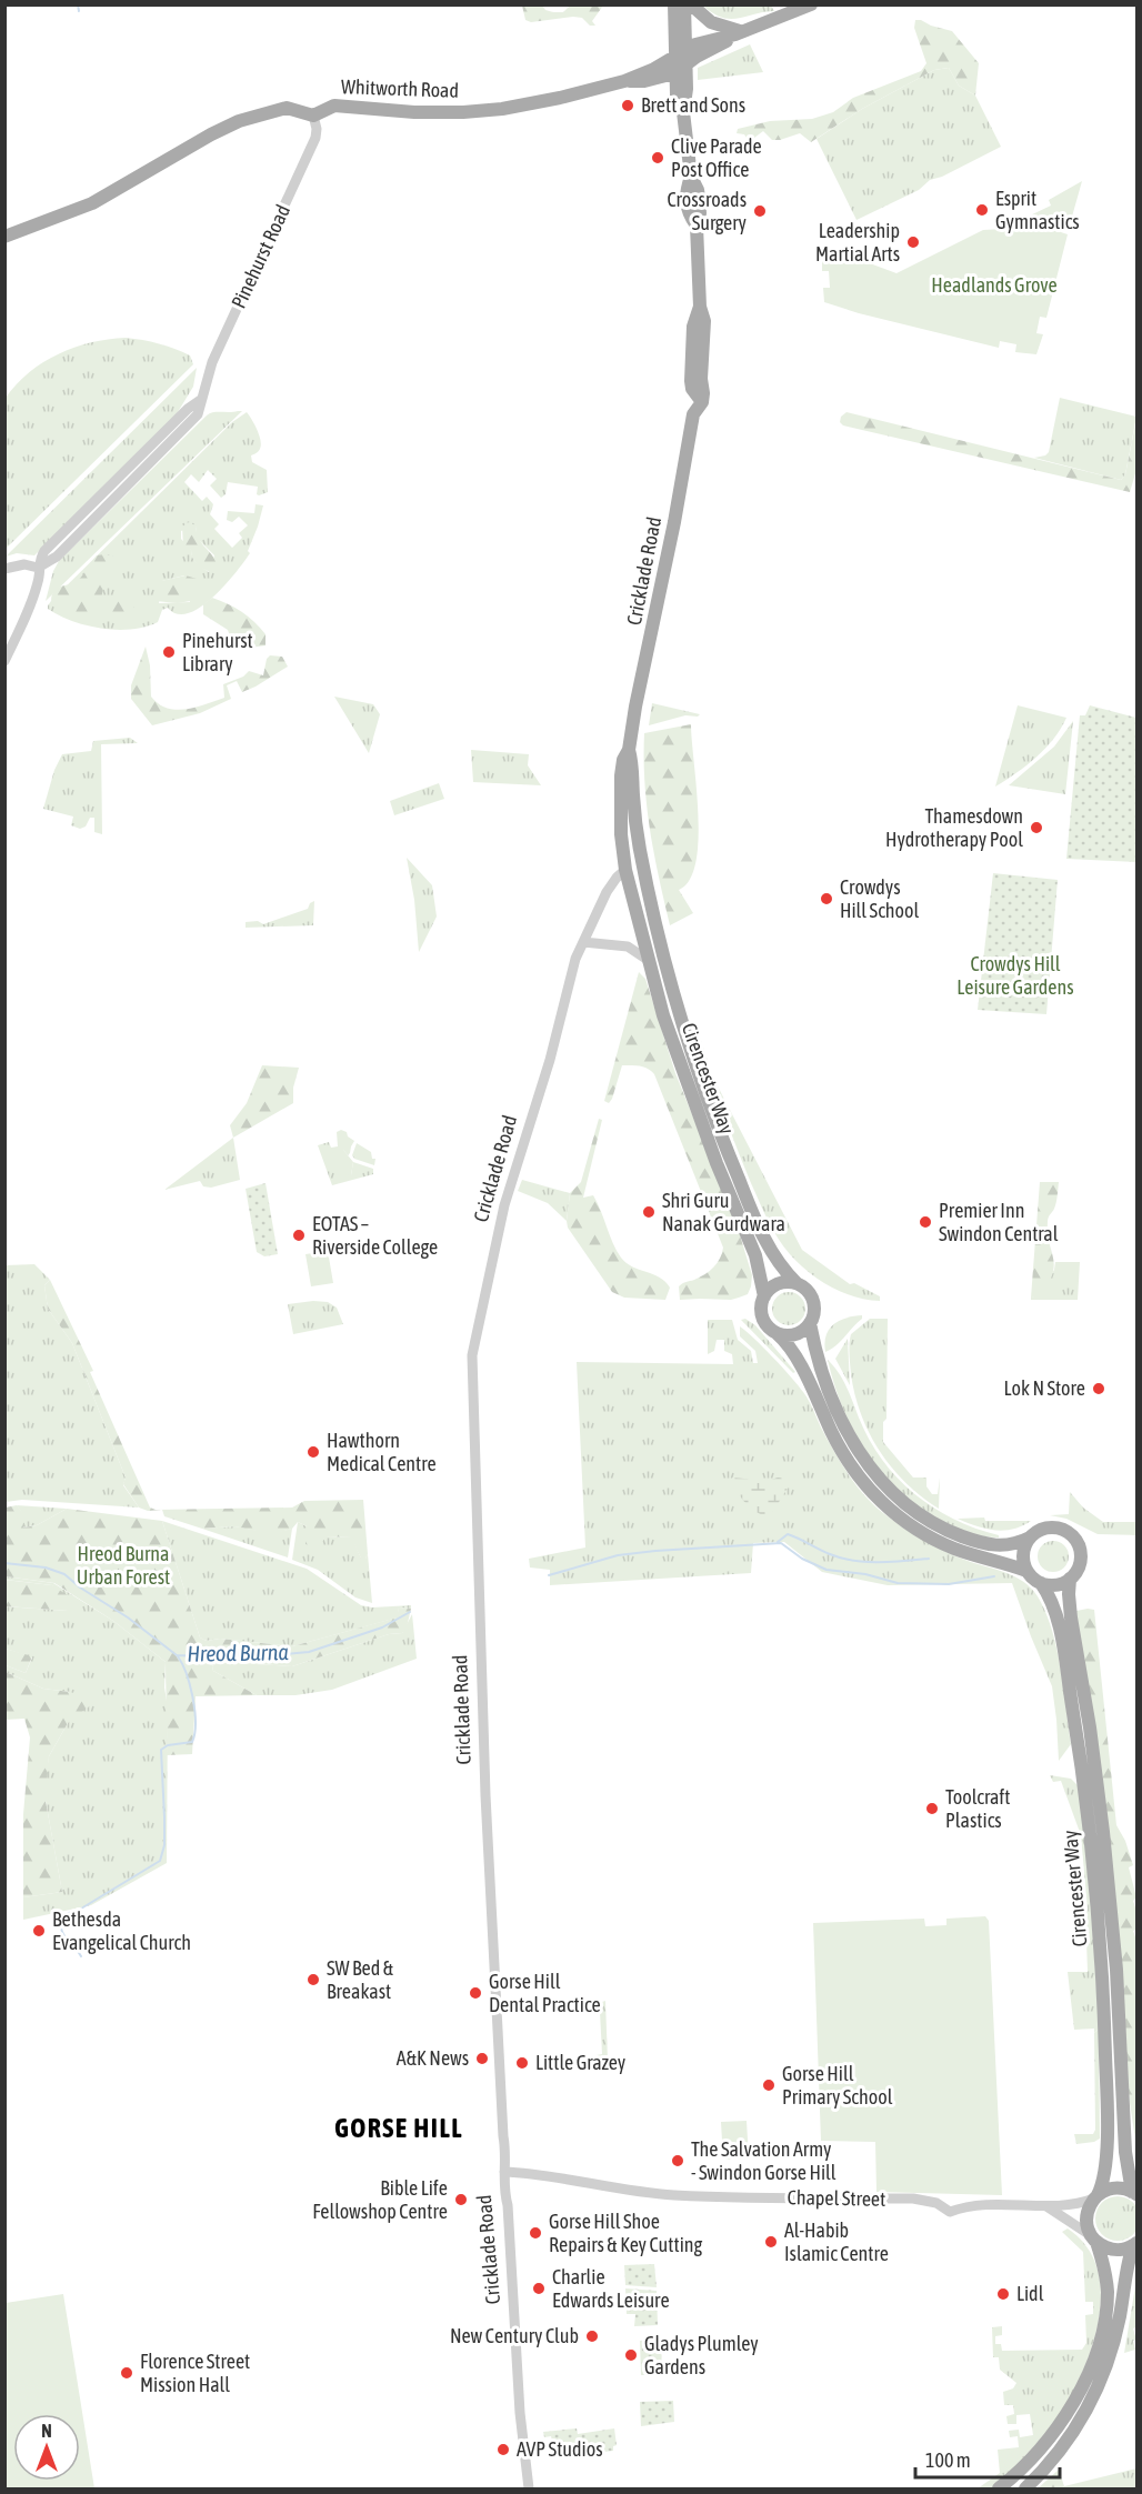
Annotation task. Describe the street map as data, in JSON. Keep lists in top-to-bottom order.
{
  "streets": {
    "main road": ["Whitworth Road", "Cricklade Road", "Cirencester Way"],
    "street": ["Pinehurst Road", "Chapel Street"]
  },
  "crossings": [
    ["Whitworth Road", "Pinehurst Road"],
    ["Whitworth Road", "Cricklade Road"],
    ["Cricklade Road", "Cirencester Way"],
    ["Cricklade Road", "Chapel Street"],
    ["Cirencester Way", "Chapel Street"]
  ],
  "districts": ["GORSE HILL"],
  "water": ["Hreod Burna"],
  "parks": ["Headlands Grove", "Crowdys Hill Leisure Gardens", "Hreod Burna Urban Forest"],
  "places": [
    "Brett and Sons",
    "Clive Parade Post Office",
    "Esprit Gymnastics",
    "Crossroads Surgery",
    "Leadership Martial Arts",
    "Pinehurst Library",
    "Thamesdown Hydrotherapy Pool",
    "Crowdys Hill School",
    "Shri Guru Nanak Gurdwara",
    "Premier Inn Swindon Central",
    "EOTAS – Riverside College",
    "Lok N Store",
    "Hawthorn Medical Centre",
    "Toolcraft Plastics",
    "Bethesda Evangelical Church",
    "SW Bed & Breakast",
    "Gorse Hill Dental Practice",
    "A&K News",
    "Little Grazey",
    "Gorse Hill Primary School",
    "The Salvation Army - Swindon Gorse Hill",
    "Bible Life Fellowshop Centre",
    "Gorse Hill Shoe Repairs & Key Cutting",
    "Al-Habib Islamic Centre",
    "Charlie Edwards Leisure",
    "Lidl",
    "New Century Club",
    "Gladys Plumley Gardens",
    "Florence Street Mission Hall",
    "AVP Studios"
  ],
  "scale_bar": "100 m",
  "north": "top"
}
